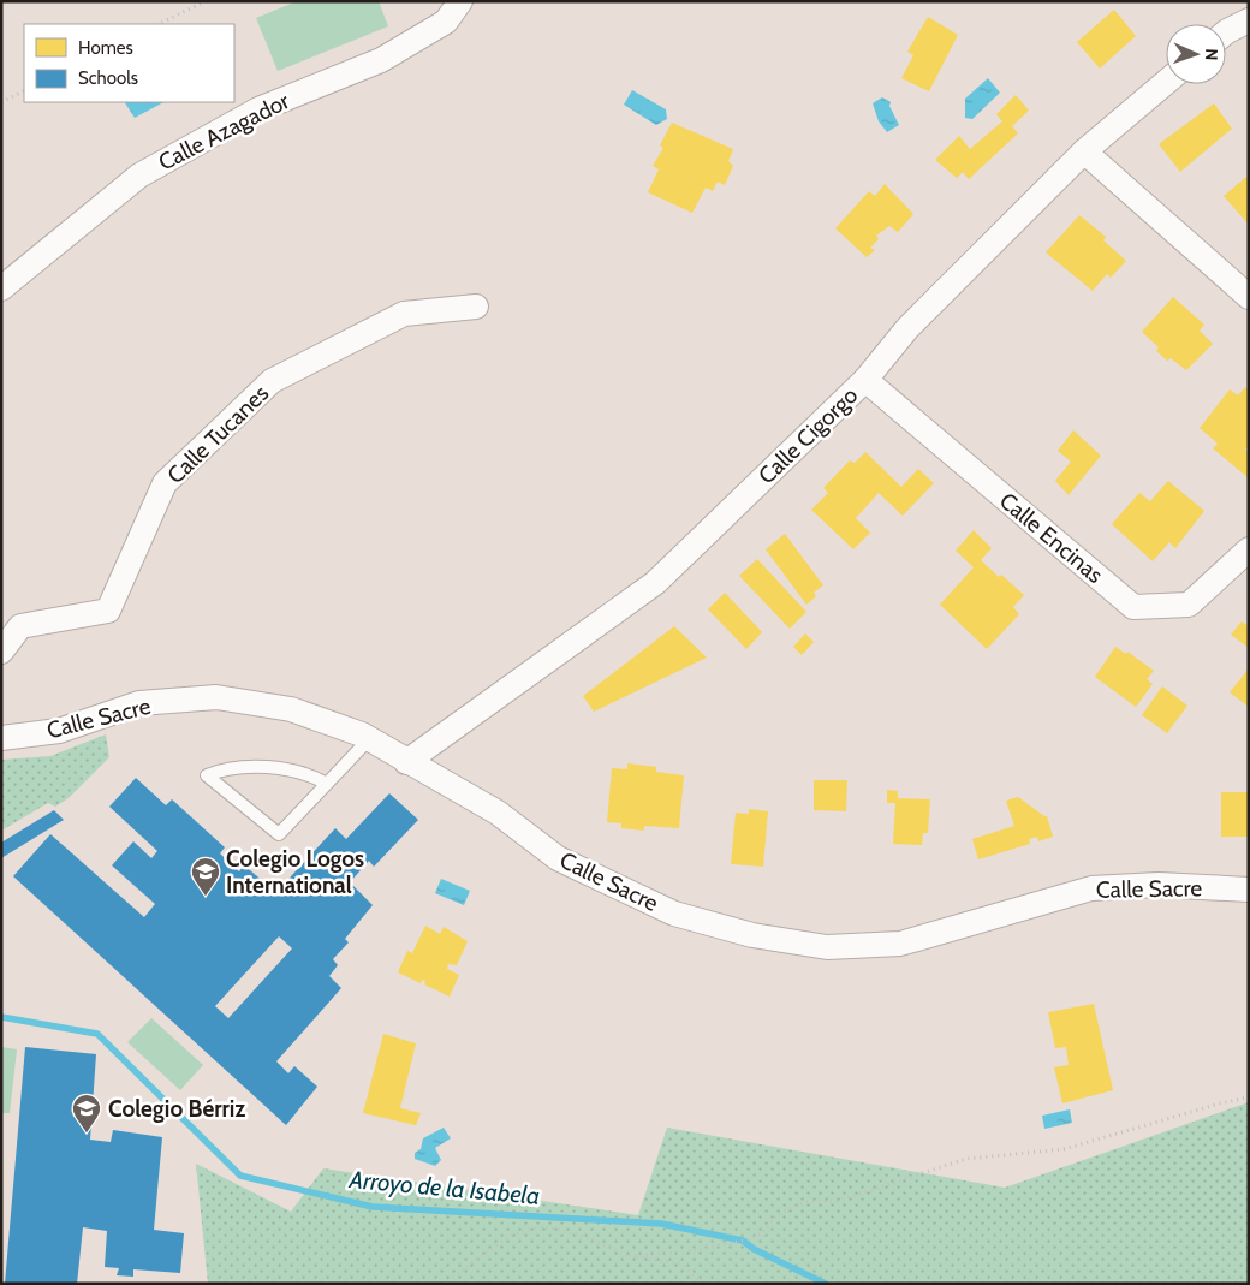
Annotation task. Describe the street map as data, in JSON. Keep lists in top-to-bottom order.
{
  "streets": {
    "street": [
      "Calle Azagador",
      "Calle Tucanes",
      "Calle Cigorgo",
      "Calle Encinas",
      "Calle Sacre"
    ]
  },
  "crossings": [
    ["Calle Cigorgo", "Calle Encinas"],
    ["Calle Cigorgo", "Calle Sacre"]
  ],
  "water": ["Arroyo de la Isabela"],
  "places": {
    "school or university": ["Colegio Logos International", "Colegio Bérriz"]
  },
  "legend": ["Homes", "Schools"],
  "north": "right"
}
